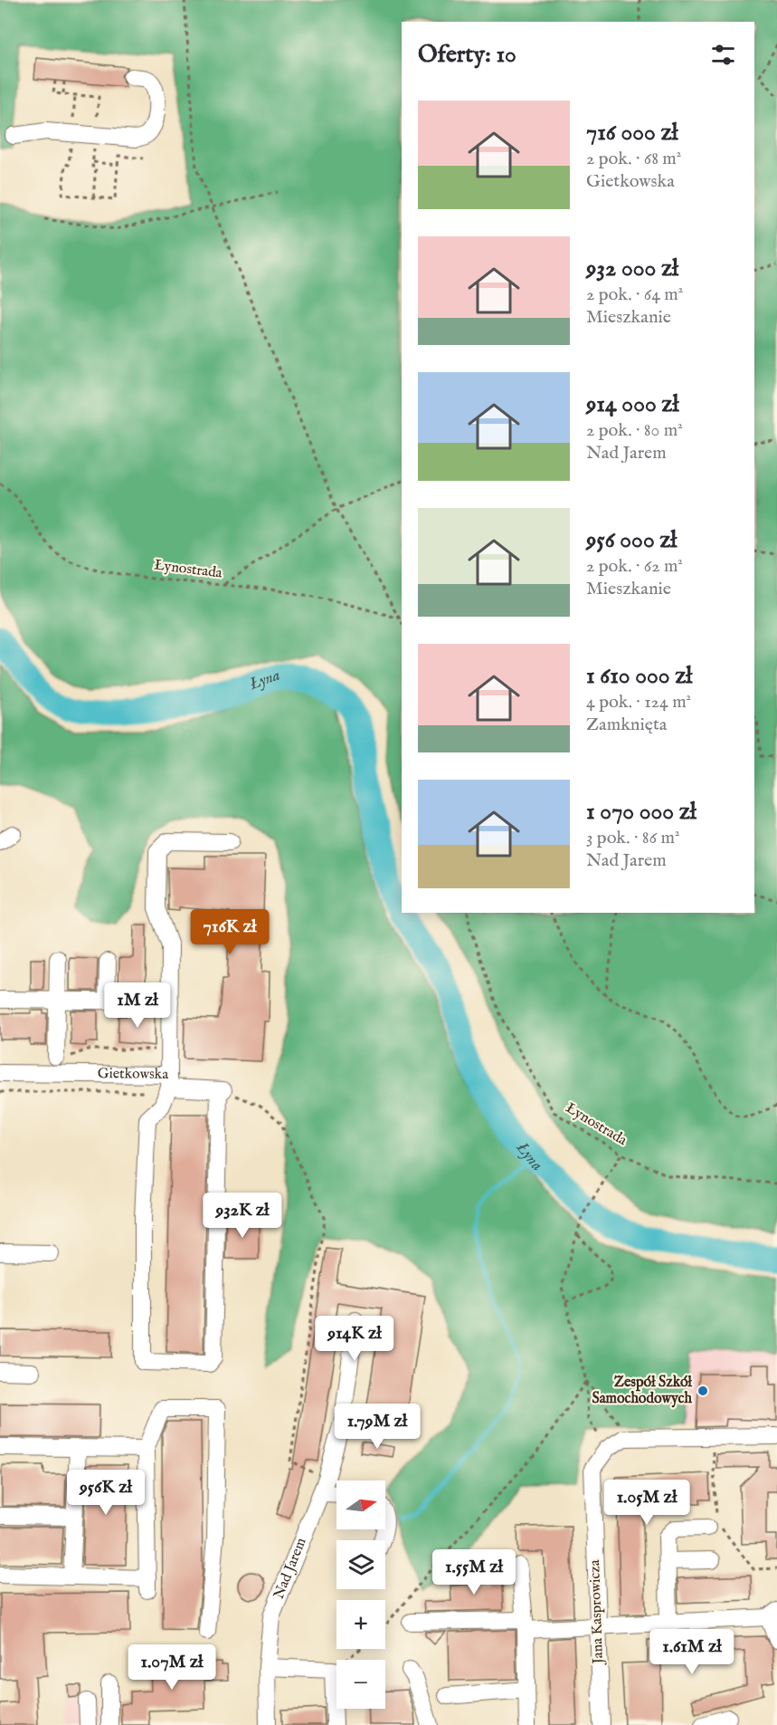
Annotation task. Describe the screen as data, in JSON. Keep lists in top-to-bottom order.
{
  "streets": {
    "street": ["Gietkowska", "Nad Jarem", "Jana Kasprowicza"],
    "path": ["Łynostrada"]
  },
  "water": ["Łyna"],
  "places": ["Zespół Szkół Samochodowych"],
  "north": "right",
  "page": {
    "heading": "Oferty: 10",
    "list": [
      {
        "name": "716 000 zł",
        "note": "2 pok. · 68 m² · Gietkowska"
      },
      {
        "name": "932 000 zł",
        "note": "2 pok. · 64 m² · Mieszkanie"
      },
      {
        "name": "914 000 zł",
        "note": "2 pok. · 80 m² · Nad Jarem"
      },
      {
        "name": "956 000 zł",
        "note": "2 pok. · 62 m² · Mieszkanie"
      },
      {
        "name": "1 610 000 zł",
        "note": "4 pok. · 124 m² · Zamknięta"
      },
      {
        "name": "1 070 000 zł",
        "note": "3 pok. · 86 m² · Nad Jarem"
      }
    ],
    "price": [
      "716K zł",
      "1M zł",
      "932K zł",
      "914K zł",
      "1.79M zł",
      "956K zł",
      "1.05M zł",
      "1.55M zł",
      "1.61M zł",
      "1.07M zł"
    ],
    "map_buttons": ["+", "−"]
  }
}
